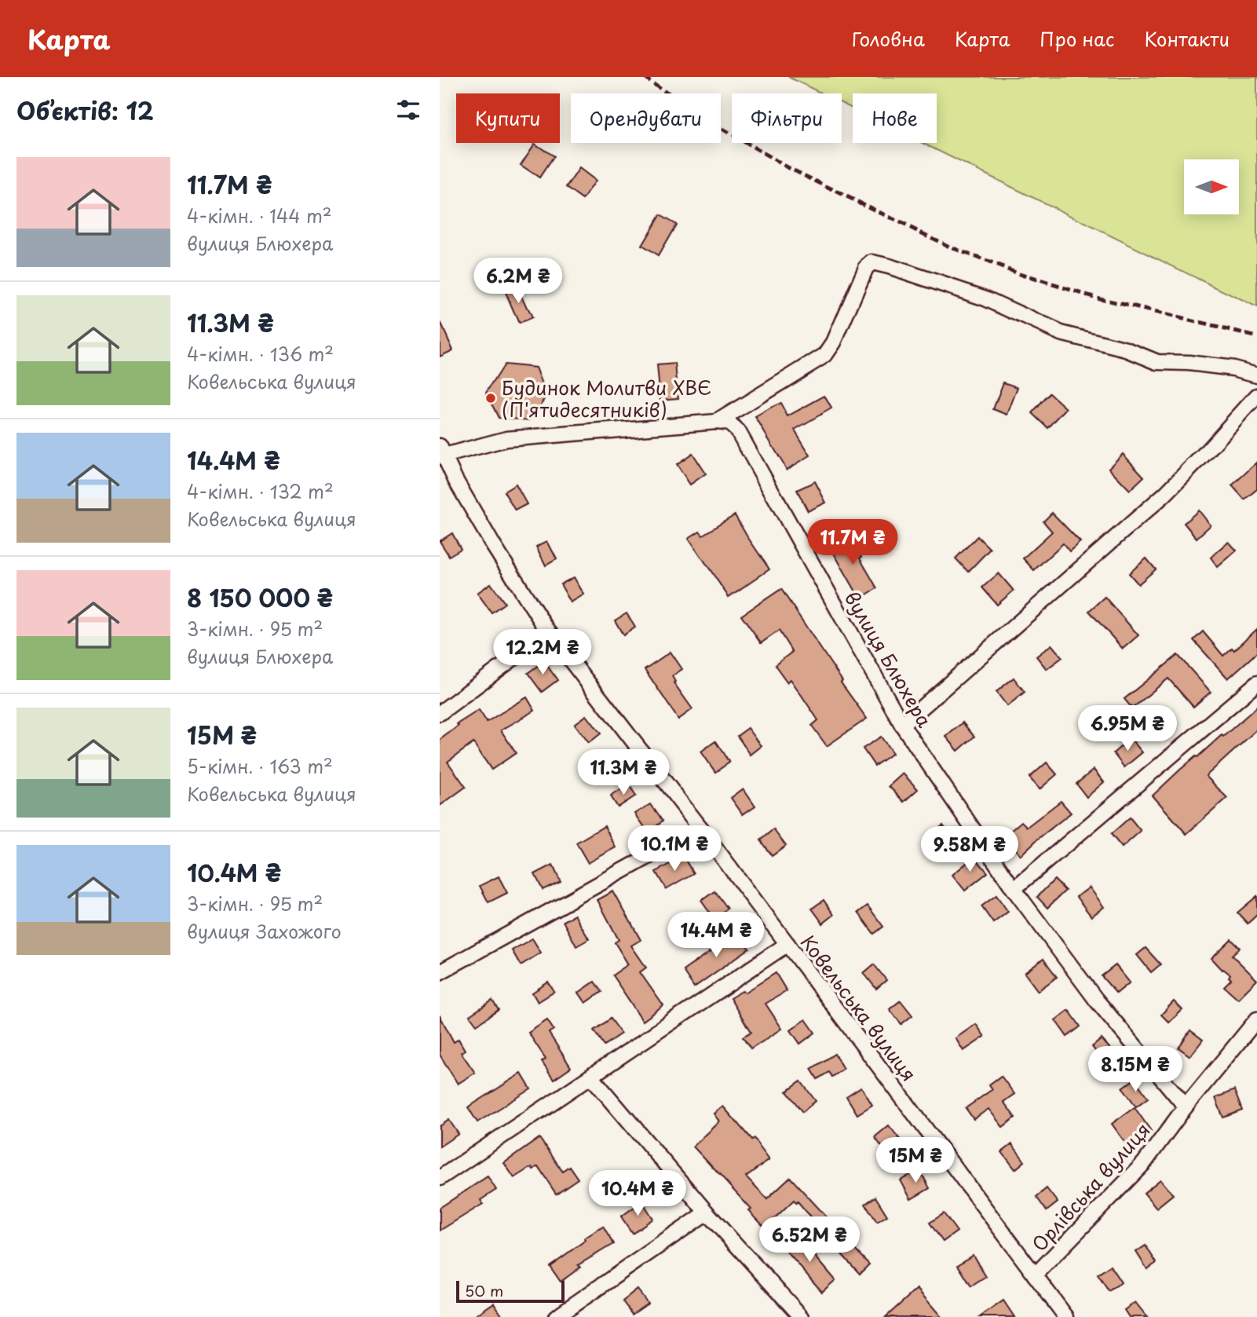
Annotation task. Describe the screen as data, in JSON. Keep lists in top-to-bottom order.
{
  "streets": {
    "street": ["вулиця Блюхера", "Ковельська вулиця", "Орлівська вулиця"]
  },
  "crossings": [
    ["вулиця Блюхера", "Орлівська вулиця"],
    ["Ковельська вулиця", "Орлівська вулиця"]
  ],
  "places": ["Будинок Молитви ХВЄ (П'ятидесятників)"],
  "scale_bar": "50 m",
  "north": "right",
  "page": {
    "header": "Карта",
    "nav": [
      "Головна",
      "Карта",
      "Про нас",
      "Контакти"
    ],
    "heading": "Об’єктів: 12",
    "chip": [
      "Купити",
      "Орендувати",
      "Фільтри",
      "Нове"
    ],
    "list": [
      {
        "name": "11.7M ₴",
        "note": "4-кімн. · 144 m² · вулиця Блюхера"
      },
      {
        "name": "11.3M ₴",
        "note": "4-кімн. · 136 m² · Ковельська вулиця"
      },
      {
        "name": "14.4M ₴",
        "note": "4-кімн. · 132 m² · Ковельська вулиця"
      },
      {
        "name": "8 150 000 ₴",
        "note": "3-кімн. · 95 m² · вулиця Блюхера"
      },
      {
        "name": "15M ₴",
        "note": "5-кімн. · 163 m² · Ковельська вулиця"
      },
      {
        "name": "10.4M ₴",
        "note": "3-кімн. · 95 m² · вулиця Захожого"
      }
    ],
    "price": [
      "6.2M ₴",
      "11.7M ₴",
      "12.2M ₴",
      "6.95M ₴",
      "11.3M ₴",
      "10.1M ₴",
      "9.58M ₴",
      "14.4M ₴",
      "8.15M ₴",
      "15M ₴",
      "10.4M ₴",
      "6.52M ₴"
    ],
    "scale": "50 m"
  }
}
